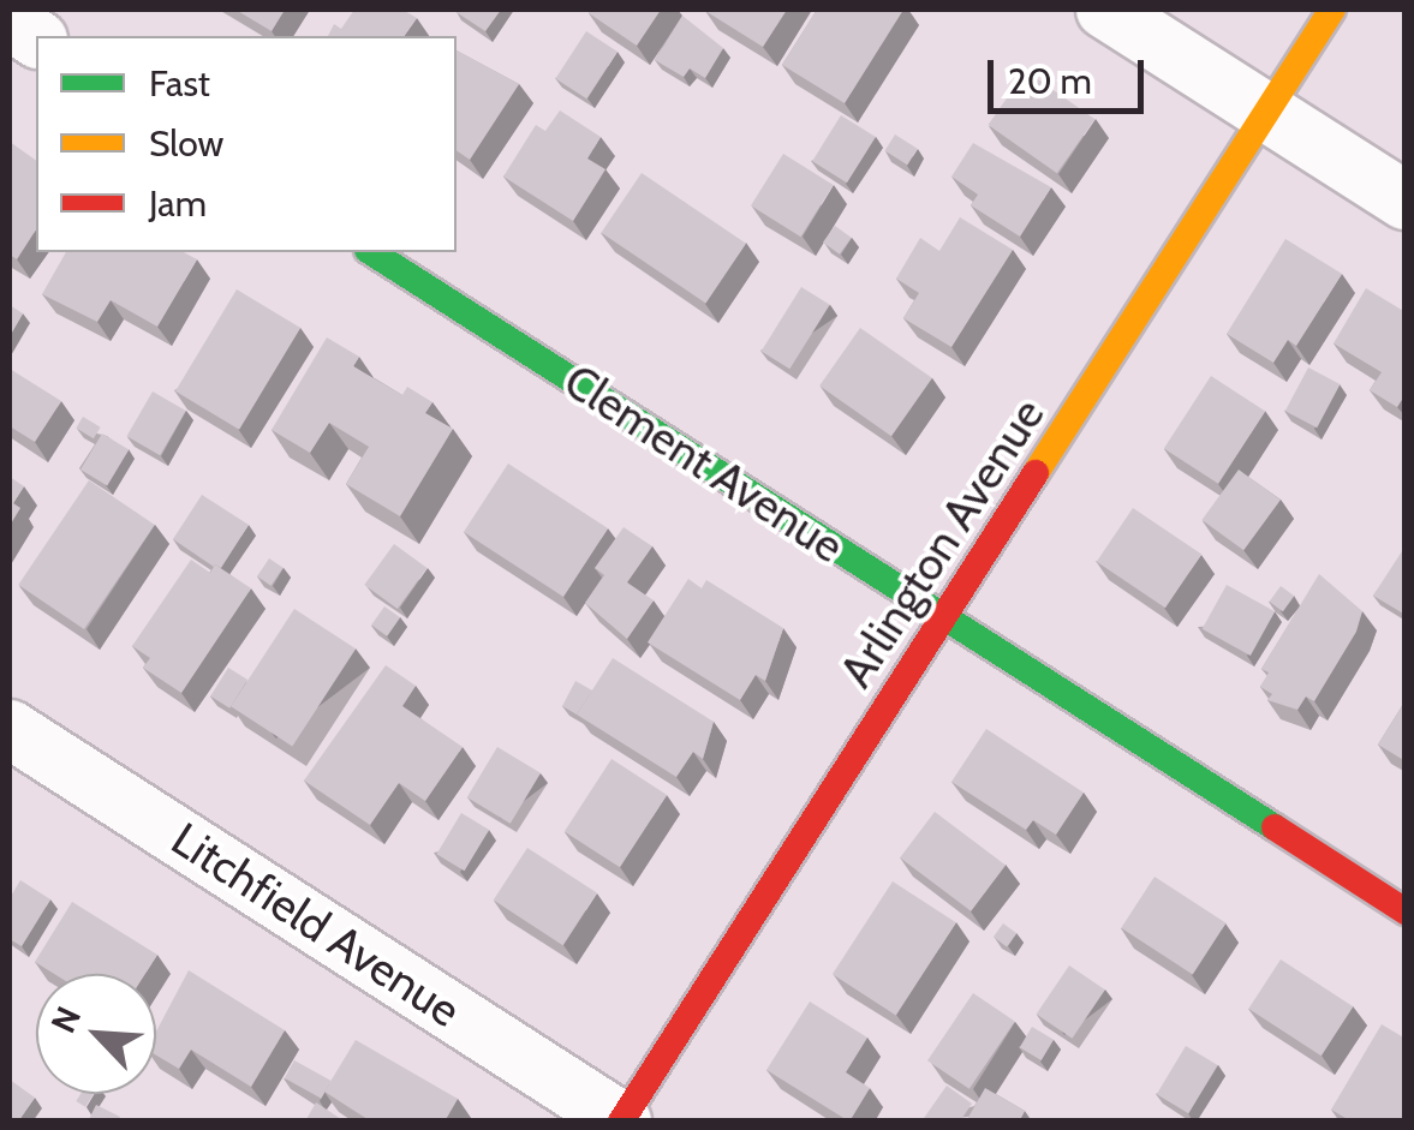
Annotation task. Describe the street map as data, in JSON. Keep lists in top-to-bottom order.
{
  "streets": {
    "street": ["Clement Avenue", "Arlington Avenue", "Litchfield Avenue"]
  },
  "crossings": [
    ["Clement Avenue", "Arlington Avenue"],
    ["Arlington Avenue", "Litchfield Avenue"]
  ],
  "legend": ["Fast", "Slow", "Jam"],
  "scale_bar": "20 m",
  "north": "top left"
}
